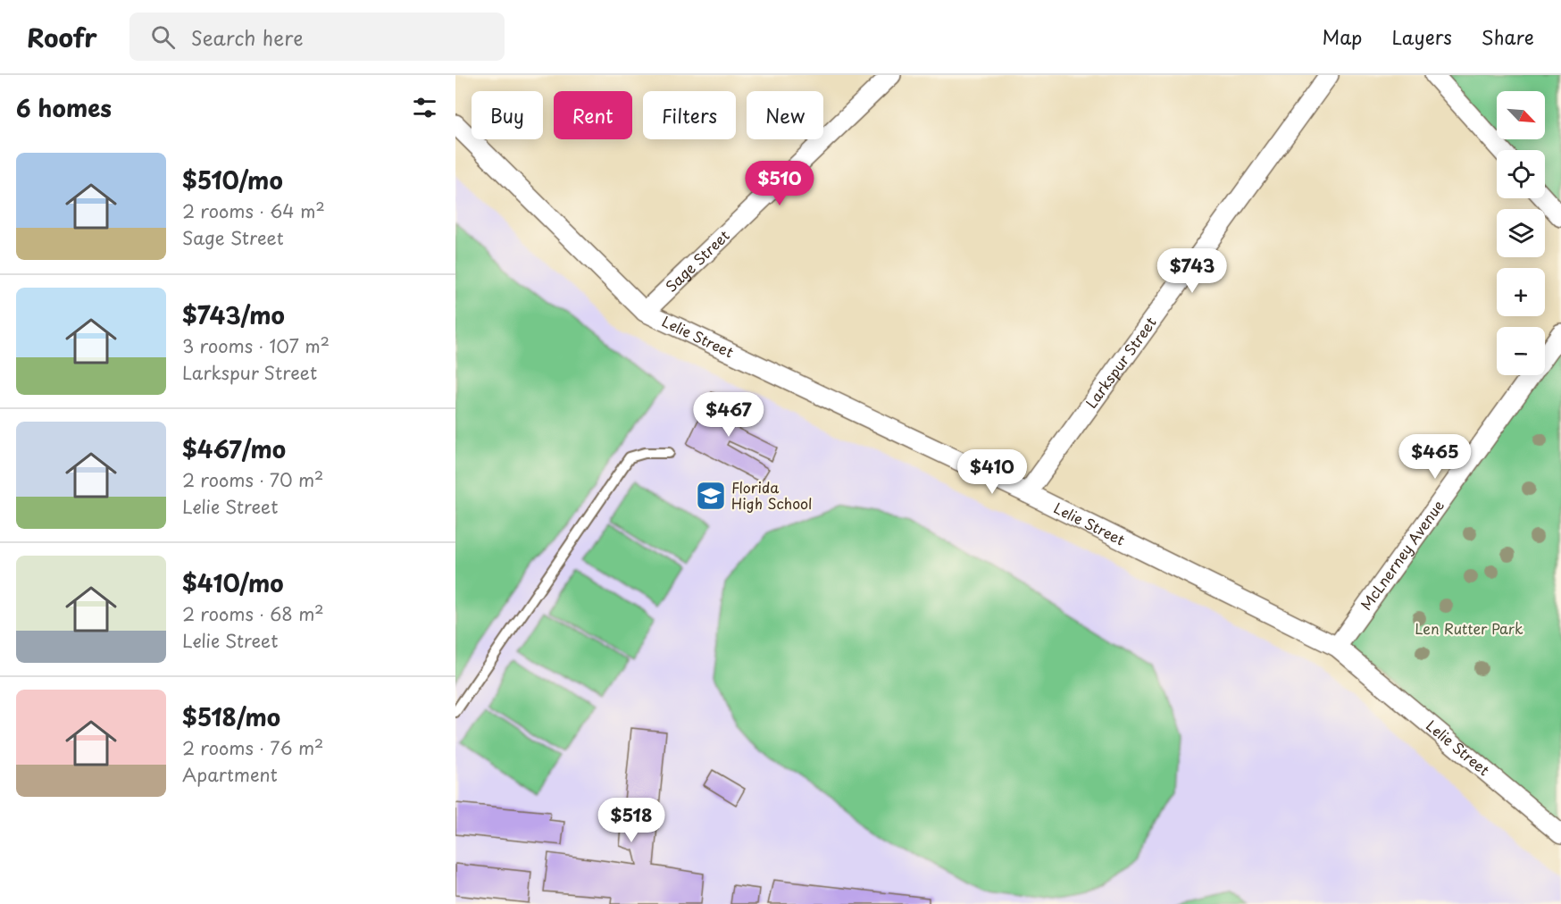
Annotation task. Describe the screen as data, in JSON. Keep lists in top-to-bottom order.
{
  "streets": {
    "street": [
      "Sage Street",
      "Lelie Street",
      "Larkspur Street",
      "McLnerney Avenue"
    ]
  },
  "crossings": [
    ["Sage Street", "Lelie Street"],
    ["Lelie Street", "Larkspur Street"],
    ["Lelie Street", "McLnerney Avenue"]
  ],
  "parks": ["Len Rutter Park"],
  "places": {
    "school or university": ["Florida High School"]
  },
  "north": "bottom right",
  "page": {
    "header": "Roofr",
    "search": "Search here",
    "nav": ["Map", "Layers", "Share"],
    "heading": "6 homes",
    "map_buttons": ["+", "−"],
    "chip": [
      "Buy",
      "Rent",
      "Filters",
      "New"
    ],
    "list": [
      {
        "name": "$510/mo",
        "note": "2 rooms · 64 m² · Sage Street"
      },
      {
        "name": "$743/mo",
        "note": "3 rooms · 107 m² · Larkspur Street"
      },
      {
        "name": "$467/mo",
        "note": "2 rooms · 70 m² · Lelie Street"
      },
      {
        "name": "$410/mo",
        "note": "2 rooms · 68 m² · Lelie Street"
      },
      {
        "name": "$518/mo",
        "note": "2 rooms · 76 m² · Apartment"
      }
    ],
    "price": [
      "$510",
      "$743",
      "$467",
      "$465",
      "$410",
      "$518"
    ]
  }
}
